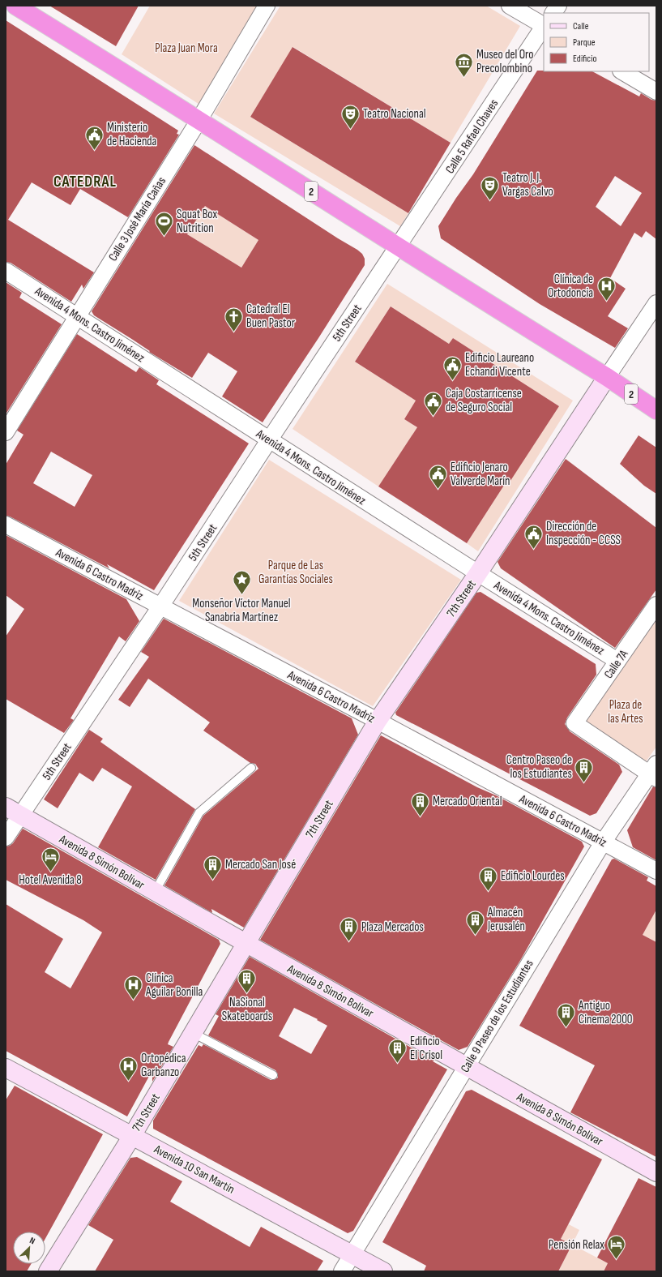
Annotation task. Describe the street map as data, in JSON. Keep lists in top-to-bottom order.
{
  "streets": {
    "highway": ["2"],
    "street": [
      "Calle 5 Rafael Chaves",
      "Calle 3 José María Cañas",
      "5th Street",
      "Avenida 4 Mons. Castro Jiménez",
      "Avenida 6 Castro Madriz",
      "7th Street",
      "Calle 7A",
      "Avenida 8 Simón Bolívar",
      "Calle 9 Paseo de los Estudiantes",
      "Avenida 10 San Martín"
    ]
  },
  "crossings": [
    ["Calle 5 Rafael Chaves", "2"],
    ["Calle 5 Rafael Chaves", "5th Street"],
    ["2", "Calle 3 José María Cañas"],
    ["2", "5th Street"],
    ["2", "7th Street"],
    ["Calle 3 José María Cañas", "Avenida 4 Mons. Castro Jiménez"],
    ["5th Street", "Avenida 4 Mons. Castro Jiménez"],
    ["5th Street", "Avenida 6 Castro Madriz"],
    ["5th Street", "Avenida 8 Simón Bolívar"],
    ["Avenida 4 Mons. Castro Jiménez", "7th Street"],
    ["Avenida 4 Mons. Castro Jiménez", "Calle 7A"],
    ["Avenida 6 Castro Madriz", "7th Street"],
    ["Avenida 6 Castro Madriz", "Calle 9 Paseo de los Estudiantes"],
    ["7th Street", "Avenida 8 Simón Bolívar"],
    ["7th Street", "Avenida 10 San Martín"],
    ["Calle 7A", "Calle 9 Paseo de los Estudiantes"],
    ["Avenida 8 Simón Bolívar", "Calle 9 Paseo de los Estudiantes"],
    ["Calle 9 Paseo de los Estudiantes", "Avenida 10 San Martín"]
  ],
  "districts": ["CATEDRAL"],
  "parks": ["Plaza Juan Mora", "Parque de Las Garantías Sociales", "Plaza de las Artes"],
  "places": {
    "museum": ["Museo del Oro Precolombino"],
    "theatre": ["Teatro Nacional", "Teatro J. J. Vargas Calvo"],
    "public building": [
      "Ministerio de Hacienda",
      "Edificio Laureano Echandi Vicente",
      "Caja Costarricense de Seguro Social",
      "Edificio Jenaro Valverde Marín",
      "Dirección de Inspección - CCSS"
    ],
    "sports": ["Squat Box Nutrition"],
    "hospital": ["Clínica de Ortodoncia", "Clínica Aguilar Bonilla", "Ortopédica Garbanzo"],
    "church": ["Catedral El Buen Pastor"],
    "place": ["Monseñor Víctor Manuel Sanabria Martínez"],
    "building": [
      "Centro Paseo de los Estudiantes",
      "Mercado Oriental",
      "Mercado San José",
      "Edificio Lourdes",
      "Almacén Jerusalén",
      "Plaza Mercados",
      "NaSional Skateboards",
      "Antiguo Cinema 2000",
      "Edificio El Crisol"
    ],
    "hotel": ["Hotel Avenida 8", "Pensión Relax"]
  },
  "legend": ["Calle", "Parque", "Edificio"],
  "north": "top right"
}
